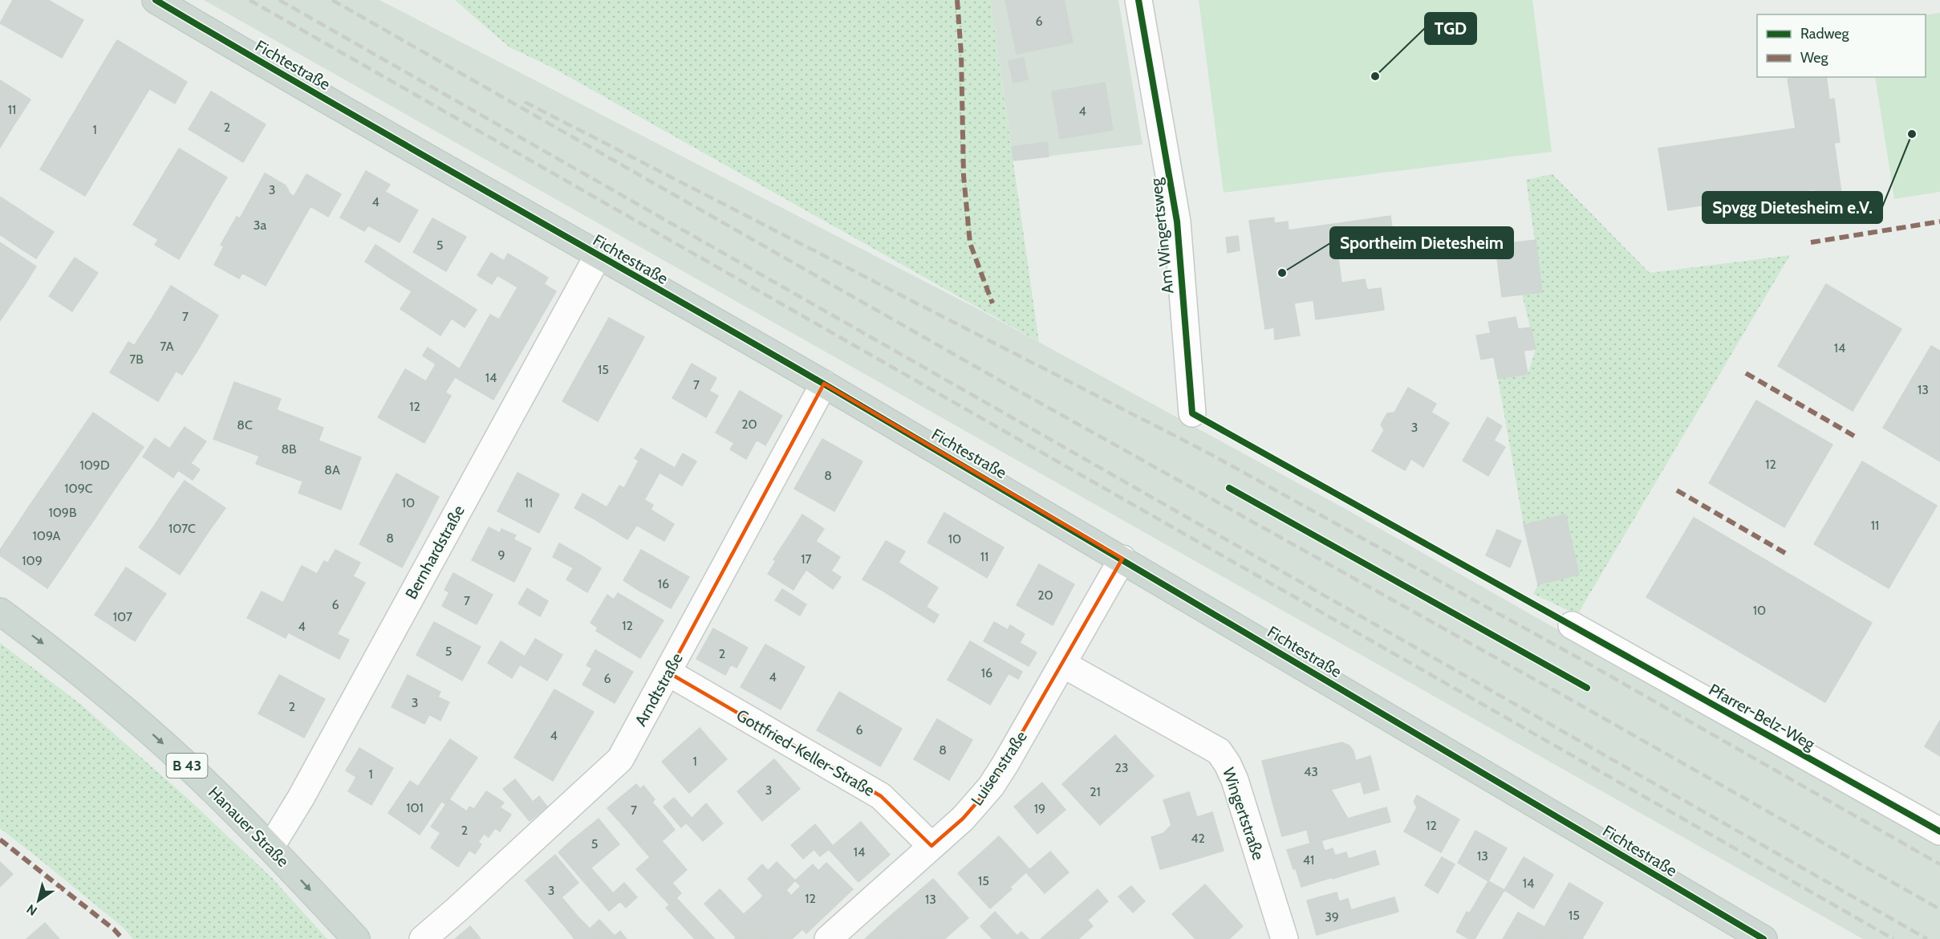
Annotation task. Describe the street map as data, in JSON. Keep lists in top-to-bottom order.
{
  "streets": {
    "main road": ["Fichtestraße", "B 43", "Hanauer Straße"],
    "street": [
      "Am Wingertsweg",
      "Bernhardstraße",
      "Arndtstraße",
      "Pfarrer-Belz-Weg",
      "Gottfried-Keller-Straße",
      "Luisenstraße",
      "Wingertstraße"
    ]
  },
  "crossings": [
    ["Fichtestraße", "Bernhardstraße"],
    ["Fichtestraße", "Arndtstraße"],
    ["Fichtestraße", "Luisenstraße"],
    ["Bernhardstraße", "Hanauer Straße"],
    ["Arndtstraße", "Gottfried-Keller-Straße"],
    ["Gottfried-Keller-Straße", "Luisenstraße"],
    ["Luisenstraße", "Wingertstraße"]
  ],
  "one_way": ["Hanauer Straße"],
  "places": ["TGD", "Spvgg Dietesheim e.V.", "Sportheim Dietesheim"],
  "house_numbers": [
    "6",
    "11",
    "4",
    "2",
    "1",
    "3",
    "4",
    "3a",
    "5",
    "7",
    "7A",
    "14",
    "7B",
    "15",
    "14",
    "7",
    "13",
    "12",
    "20",
    "8C",
    "3",
    "8B",
    "12",
    "109D",
    "8A",
    "8",
    "109C",
    "10",
    "11",
    "109B",
    "11",
    "107C",
    "109A",
    "8",
    "10",
    "9",
    "11",
    "17",
    "109",
    "16",
    "20",
    "7",
    "6",
    "10",
    "107",
    "12",
    "4",
    "5",
    "2",
    "16",
    "4",
    "6",
    "3",
    "2",
    "6",
    "4",
    "8",
    "1",
    "23",
    "43",
    "1",
    "3",
    "21",
    "101",
    "19",
    "7",
    "12",
    "2",
    "42",
    "5",
    "14",
    "13",
    "41",
    "15",
    "14",
    "3",
    "12",
    "13",
    "15",
    "39"
  ],
  "legend": ["Radweg", "Weg"],
  "north": "bottom left"
}
